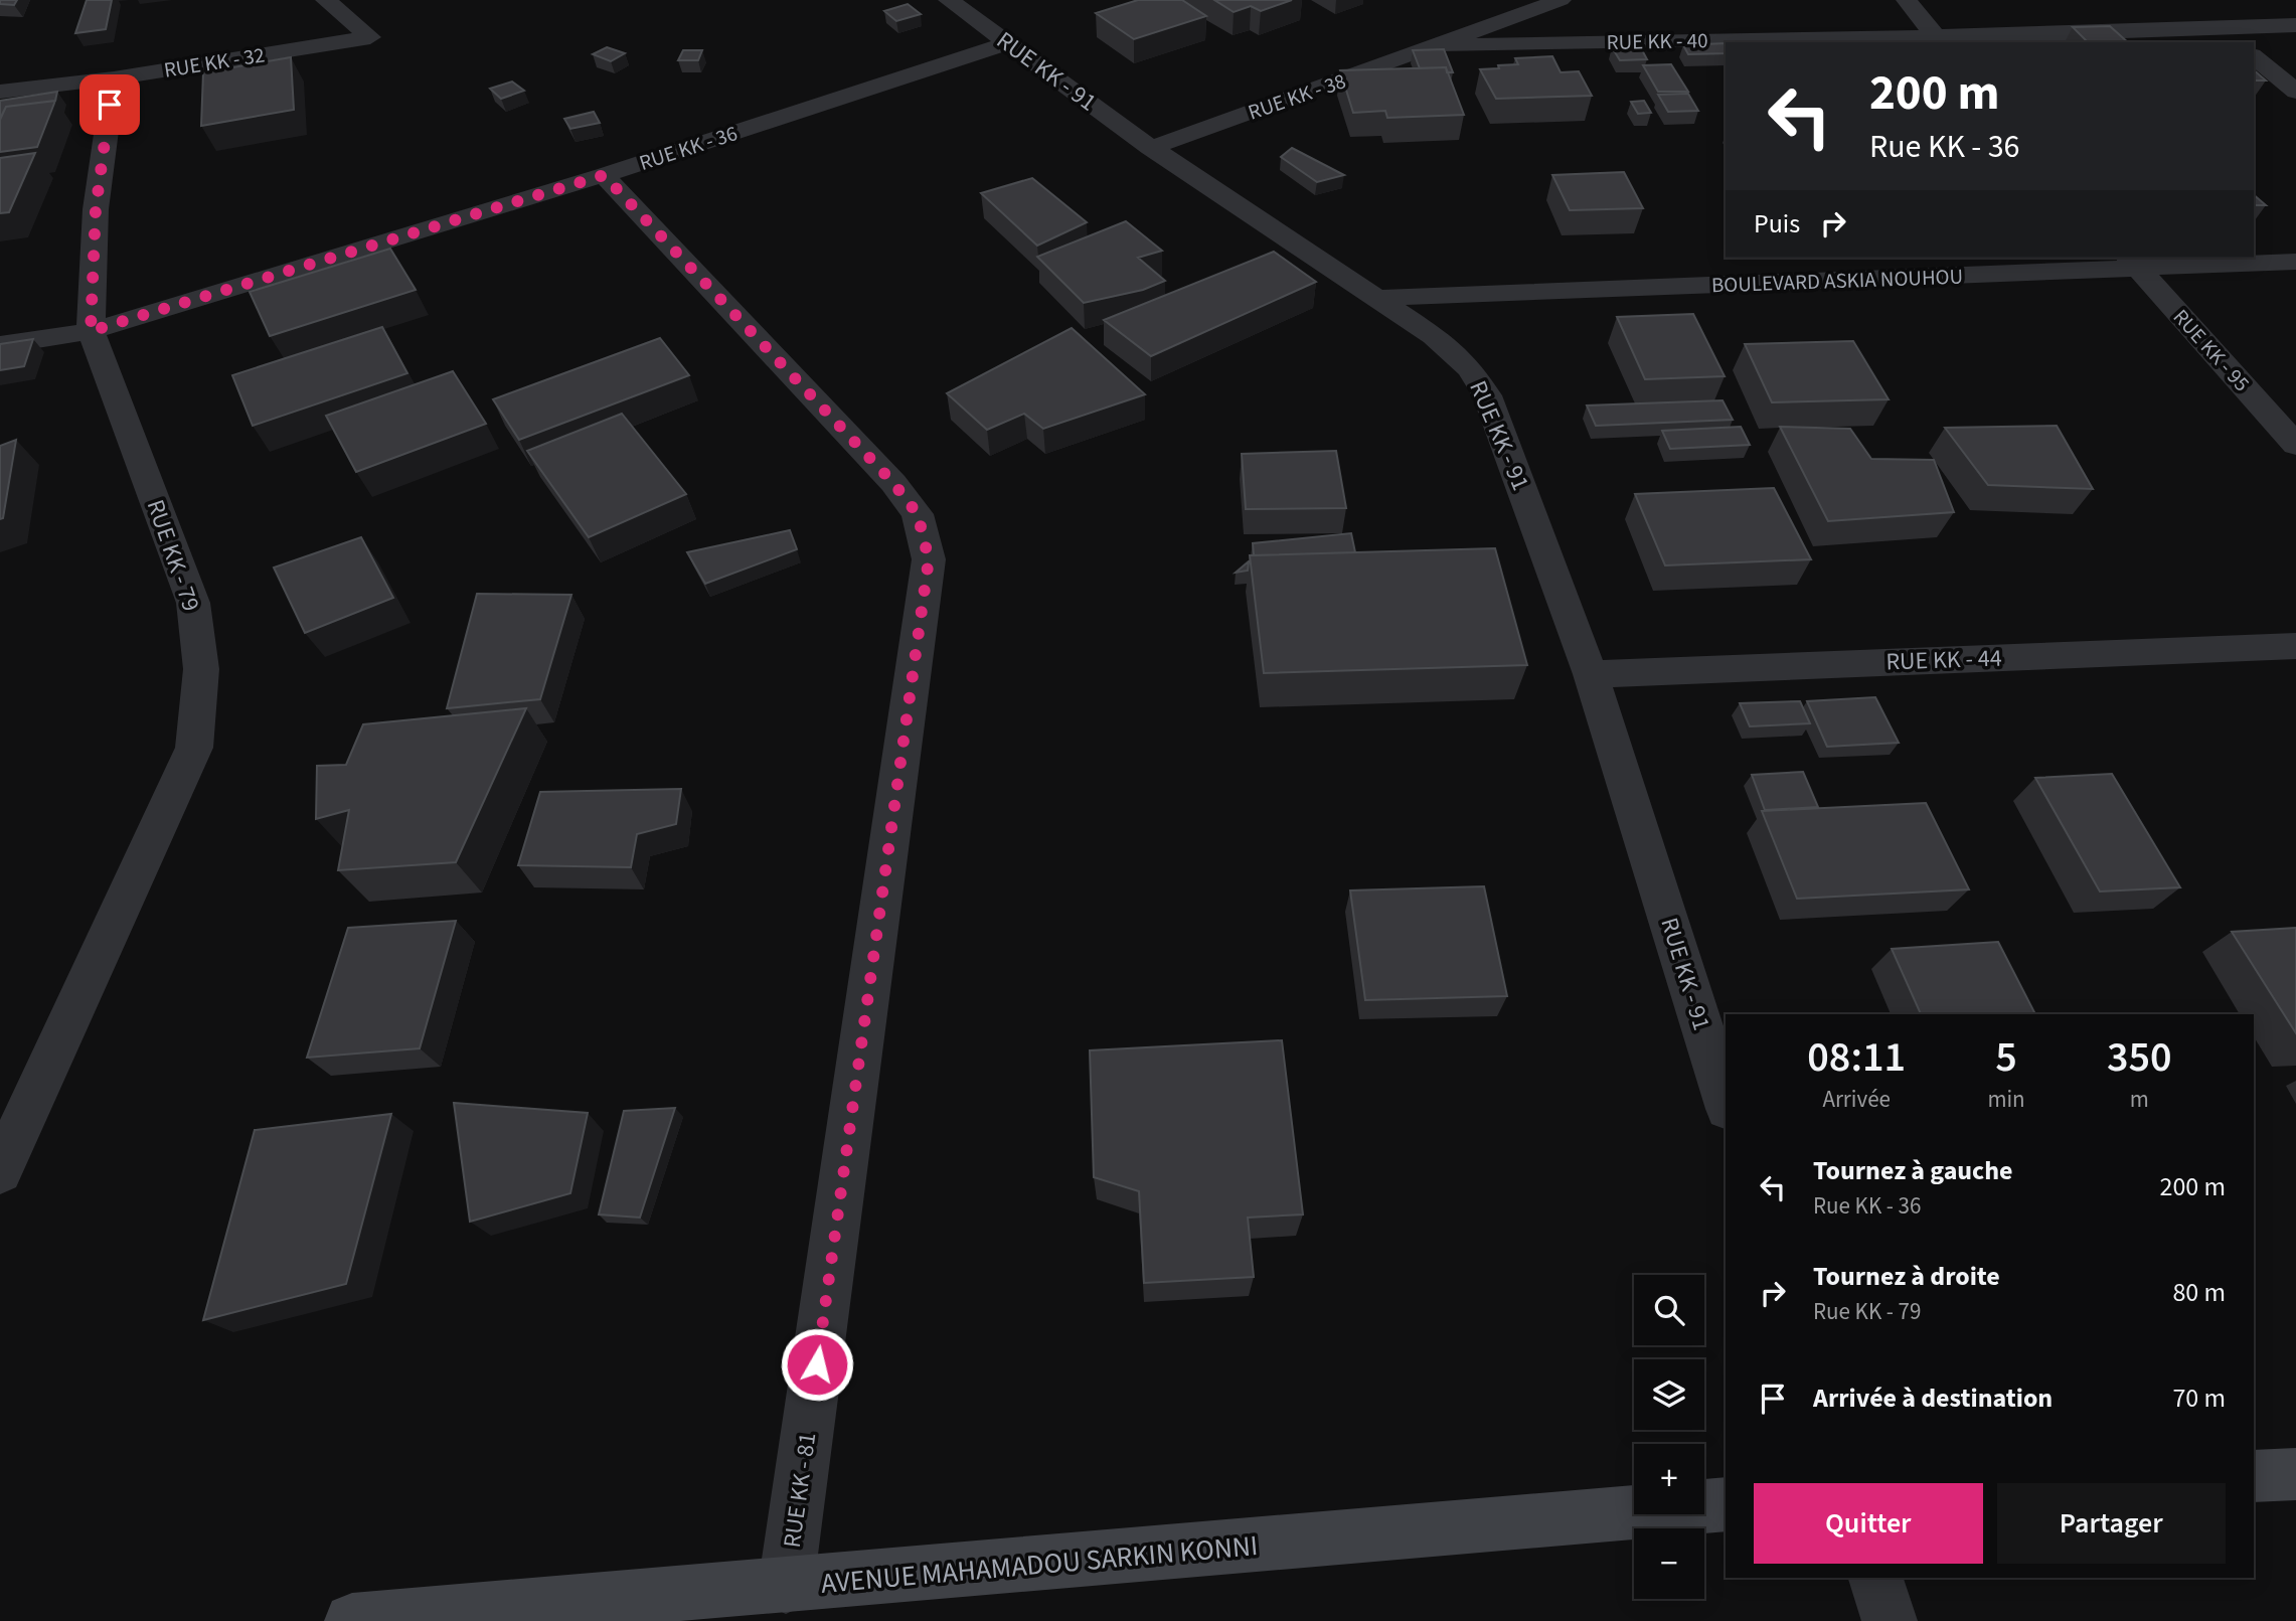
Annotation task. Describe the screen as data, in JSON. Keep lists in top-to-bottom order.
{
  "streets": {
    "street": [
      "RUE KK - 40",
      "RUE KK - 32",
      "RUE KK - 91",
      "RUE KK - 38",
      "RUE KK - 36",
      "BOULEVARD ASKIA NOUHOU",
      "RUE KK - 95",
      "RUE KK - 79",
      "RUE KK - 44",
      "RUE KK - 81",
      "AVENUE MAHAMADOU SARKIN KONNI"
    ]
  },
  "crossings": [
    ["RUE KK - 40", "RUE KK - 38"],
    ["RUE KK - 32", "RUE KK - 79"],
    ["RUE KK - 91", "RUE KK - 38"],
    ["RUE KK - 91", "RUE KK - 36"],
    ["RUE KK - 91", "BOULEVARD ASKIA NOUHOU"],
    ["RUE KK - 91", "RUE KK - 44"],
    ["RUE KK - 36", "RUE KK - 79"],
    ["RUE KK - 36", "RUE KK - 81"],
    ["BOULEVARD ASKIA NOUHOU", "RUE KK - 95"],
    ["RUE KK - 81", "AVENUE MAHAMADOU SARKIN KONNI"]
  ],
  "page": {
    "turn": ["200 m", "Rue KK - 36"],
    "then": "Puis",
    "eta": [
      "08:11",
      "Arrivée",
      "5",
      "min",
      "350",
      "m"
    ],
    "list": [
      {
        "name": "Tournez à gauche",
        "note": "Rue KK - 36",
        "value": "200 m"
      },
      {
        "name": "Tournez à droite",
        "note": "Rue KK - 79",
        "value": "80 m"
      },
      {
        "name": "Arrivée à destination",
        "value": "70 m"
      }
    ],
    "map_buttons": ["+", "−"],
    "buttons": ["Quitter", "Partager"]
  }
}
